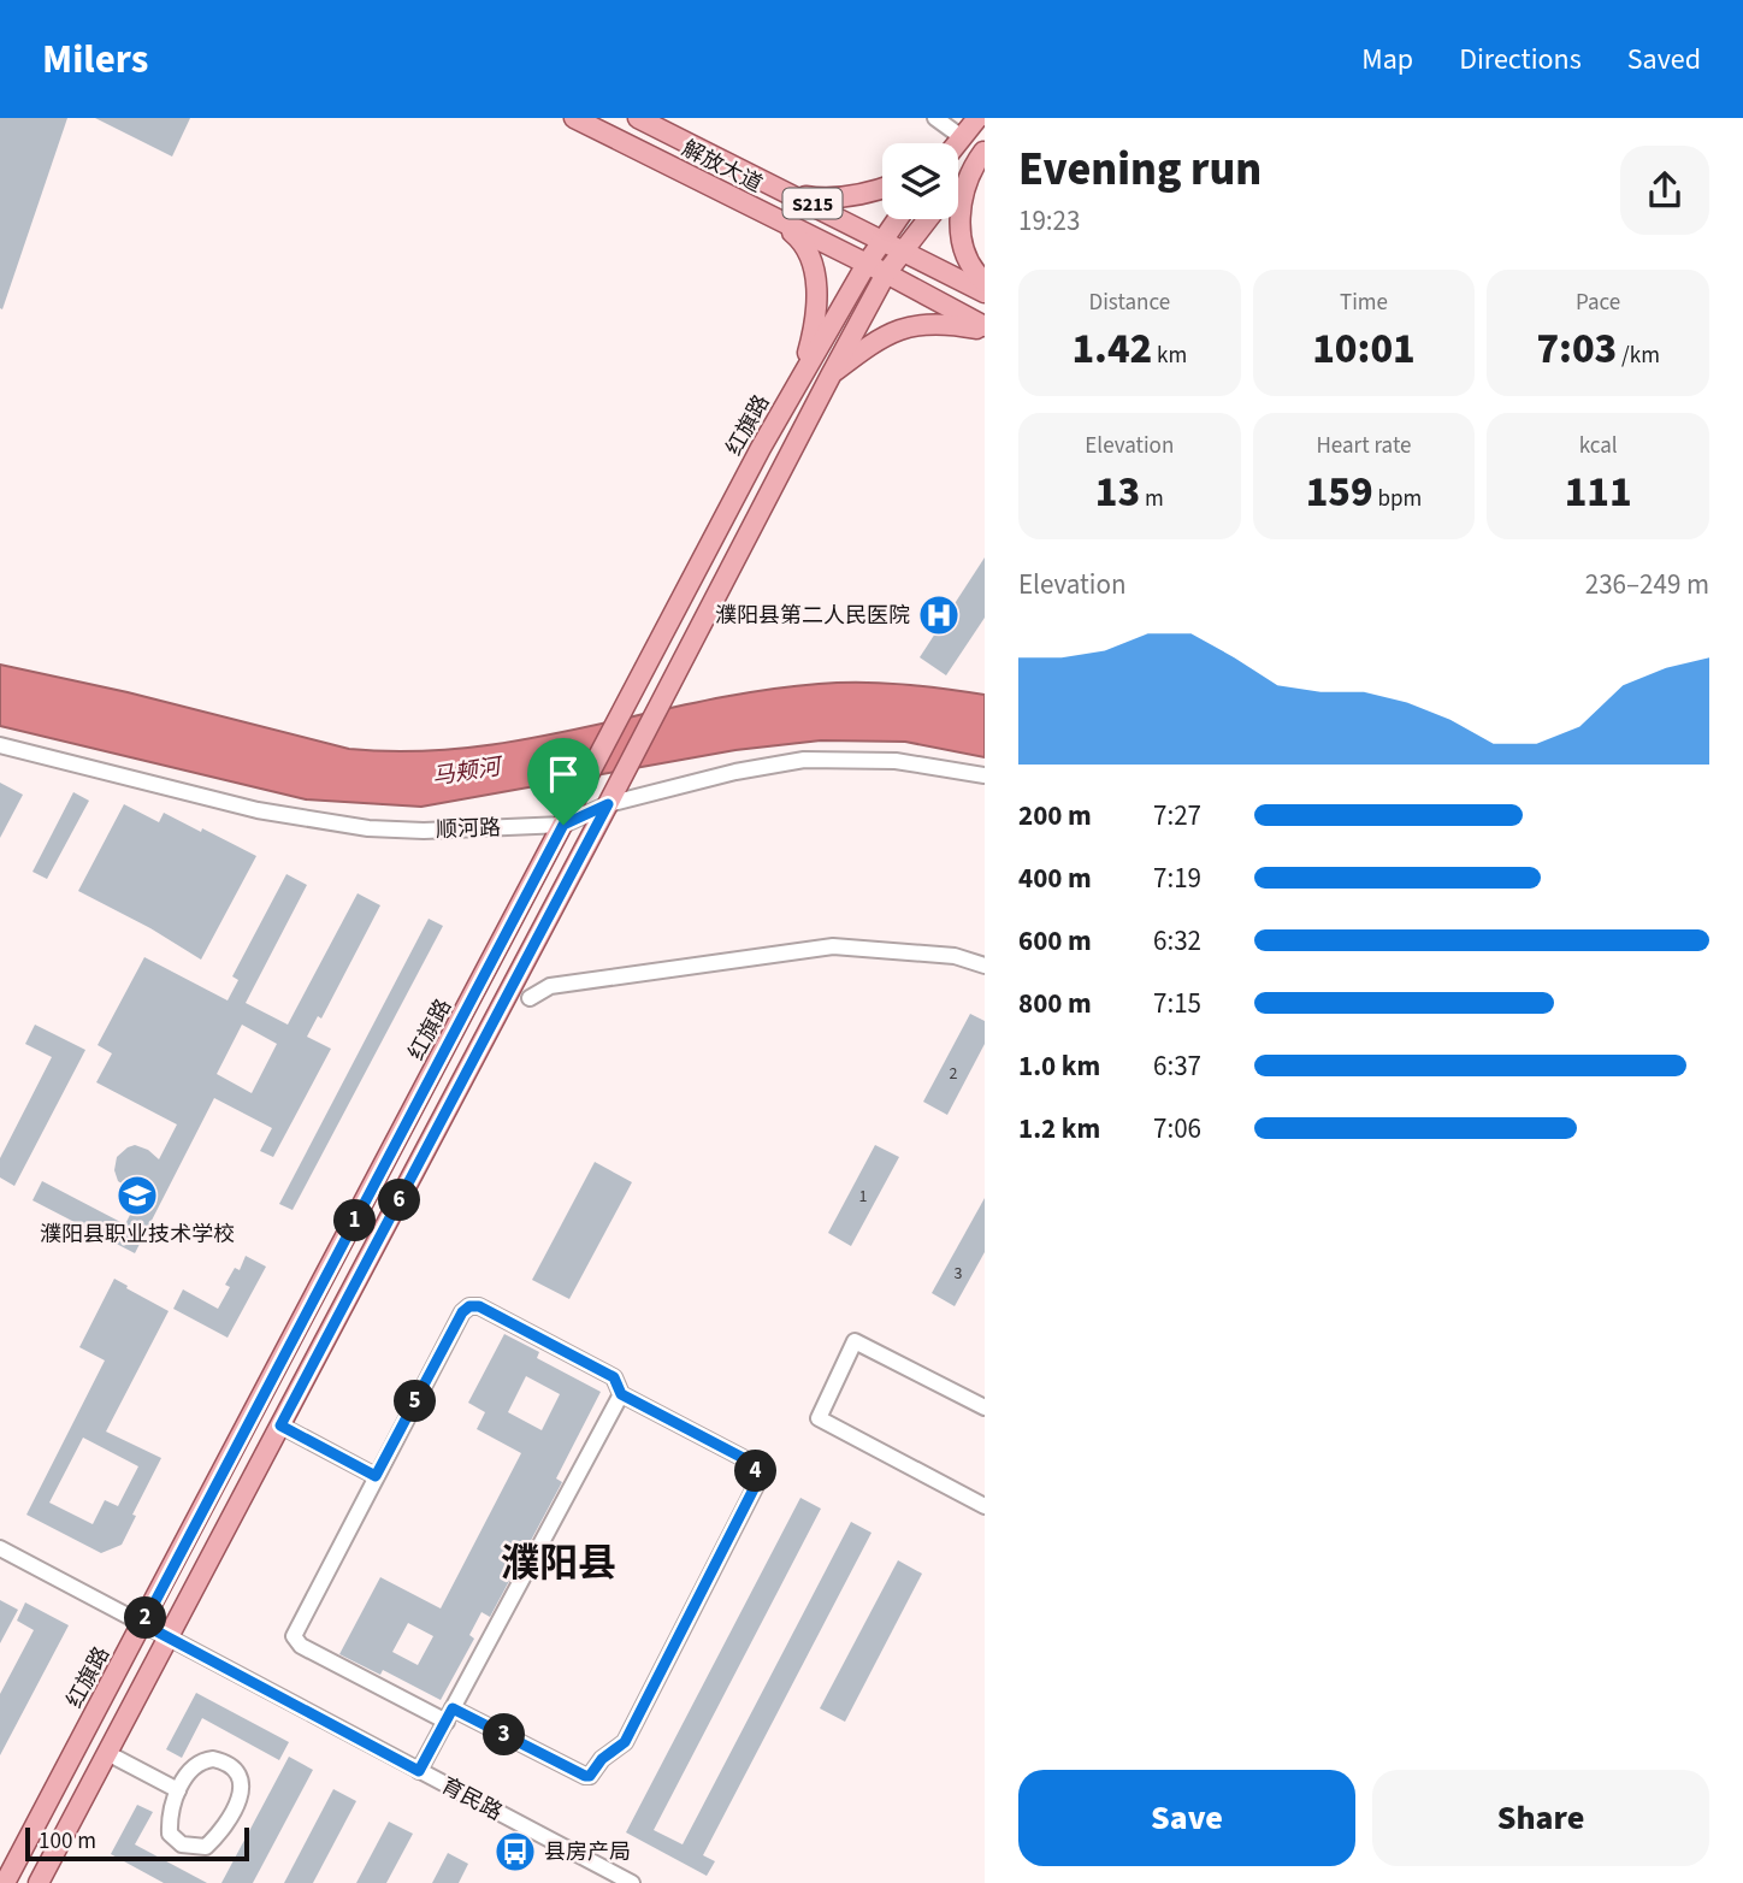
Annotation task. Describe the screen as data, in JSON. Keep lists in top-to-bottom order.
{
  "streets": {
    "main road": ["解放大道", "S215", "红旗路"],
    "street": ["顺河路", "育民路"]
  },
  "crossings": [
    ["解放大道", "红旗路"],
    ["红旗路", "顺河路"],
    ["红旗路", "育民路"]
  ],
  "districts": ["濮阳县"],
  "water": ["马颊河"],
  "places": {
    "hospital": ["濮阳县第二人民医院"],
    "school or university": ["濮阳县职业技术学校"],
    "bus stop": ["县房产局"]
  },
  "house_numbers": ["2", "1", "3"],
  "scale_bar": "100 m",
  "page": {
    "header": "Milers",
    "nav": ["Map", "Directions", "Saved"],
    "heading": ["Evening run", "19:23"],
    "stats": [
      ["Distance", "1.42 km"],
      ["Time", "10:01"],
      ["Pace", "7:03 /km"],
      ["Elevation", "13 m"],
      ["Heart rate", "159 bpm"],
      ["kcal", "111"]
    ],
    "chart": ["Elevation", "236–249 m"],
    "list": [
      {
        "name": "200 m",
        "note": "7:27"
      },
      {
        "name": "400 m",
        "note": "7:19"
      },
      {
        "name": "600 m",
        "note": "6:32"
      },
      {
        "name": "800 m",
        "note": "7:15"
      },
      {
        "name": "1.0 km",
        "note": "6:37"
      },
      {
        "name": "1.2 km",
        "note": "7:06"
      }
    ],
    "pins": [
      "6",
      "1",
      "5",
      "4",
      "2",
      "3"
    ],
    "buttons": ["Save", "Share"],
    "scale": "100 m"
  }
}
